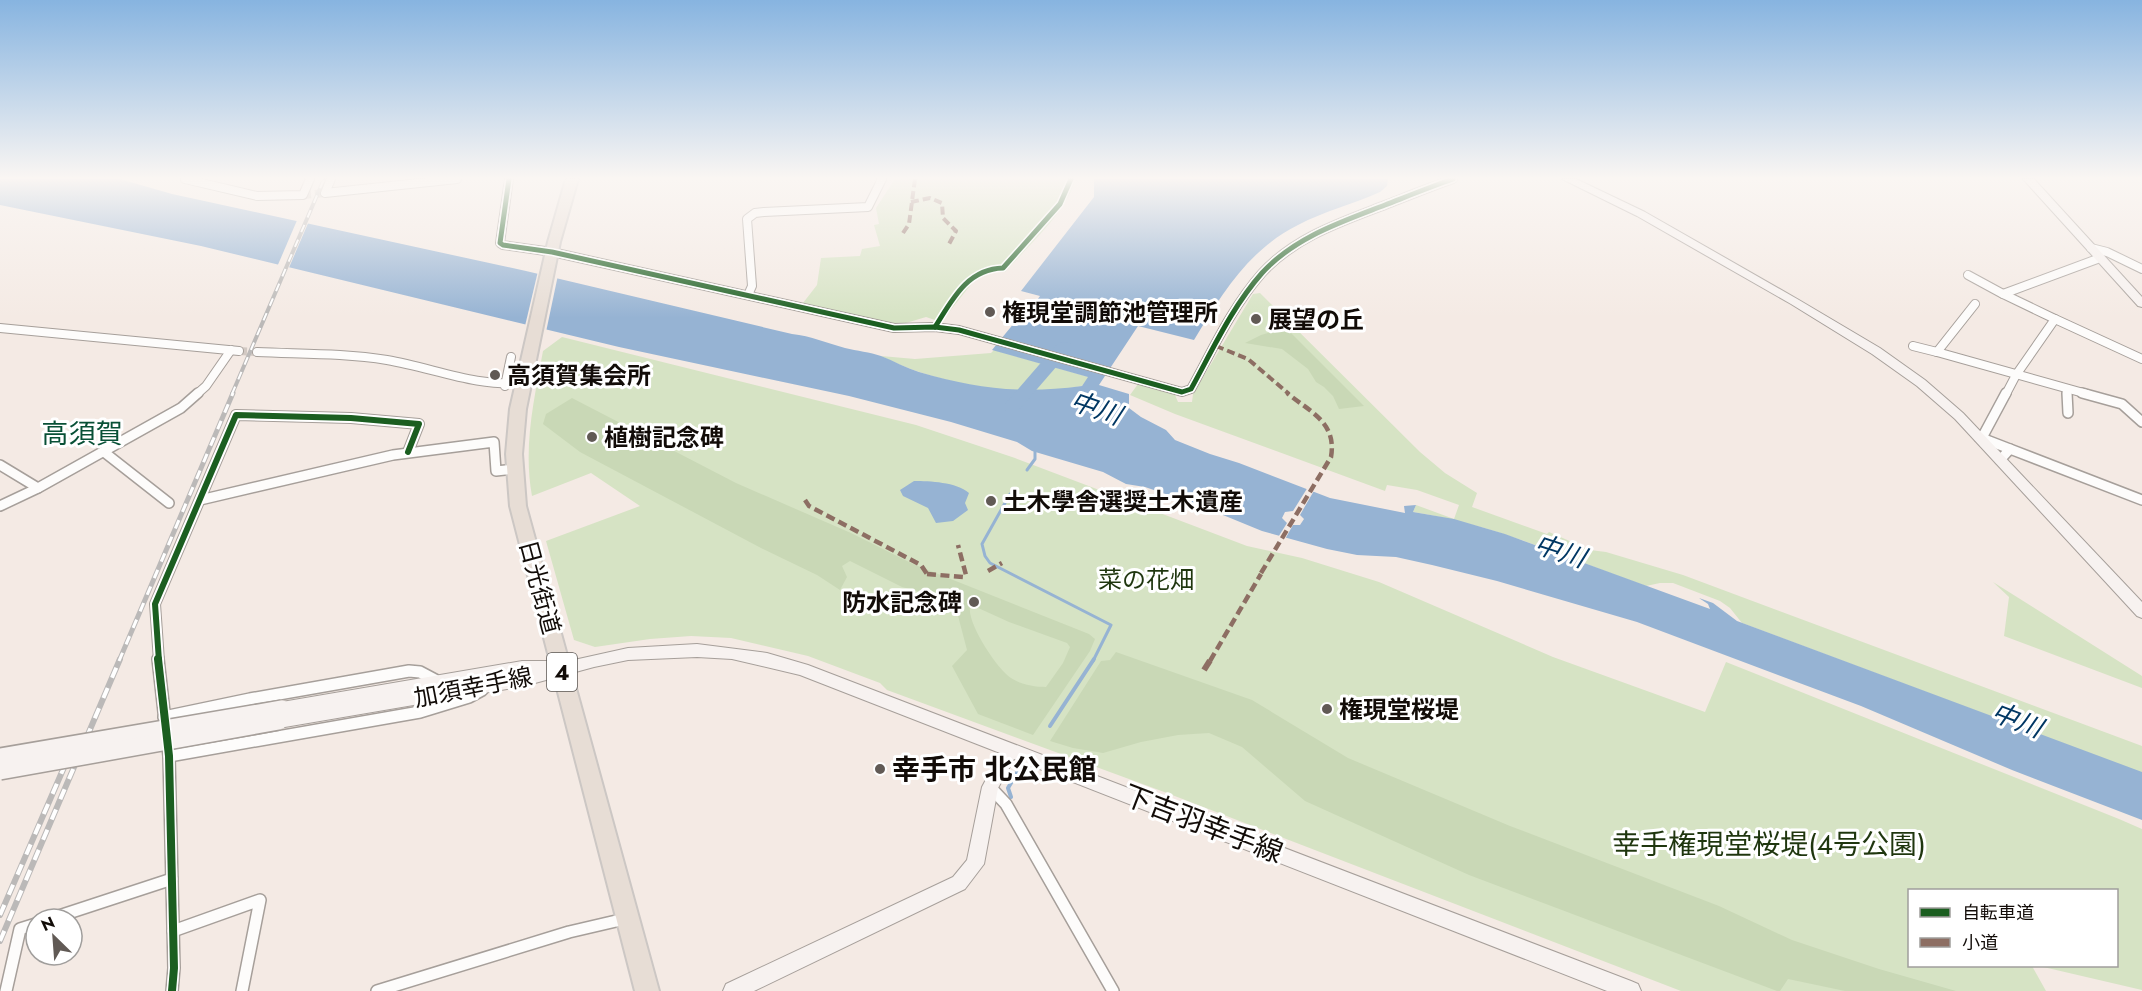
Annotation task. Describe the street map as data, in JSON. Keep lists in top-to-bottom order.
{
  "streets": {
    "highway": ["日光街道", "4"],
    "main road": ["加須幸手線", "下吉羽幸手線"]
  },
  "crossings": [
    ["日光街道", "加須幸手線"],
    ["日光街道", "下吉羽幸手線"],
    ["加須幸手線", "下吉羽幸手線"]
  ],
  "districts": ["高須賀"],
  "water": ["中川"],
  "parks": ["菜の花畑", "幸手権現堂桜堤(4号公園)"],
  "places": [
    "権現堂調節池管理所",
    "展望の丘",
    "高須賀集会所",
    "植樹記念碑",
    "土木學舎選奨土木遺産",
    "防水記念碑",
    "権現堂桜堤",
    "幸手市 北公民館"
  ],
  "legend": ["自転車道", "小道"],
  "north": "top left"
}
